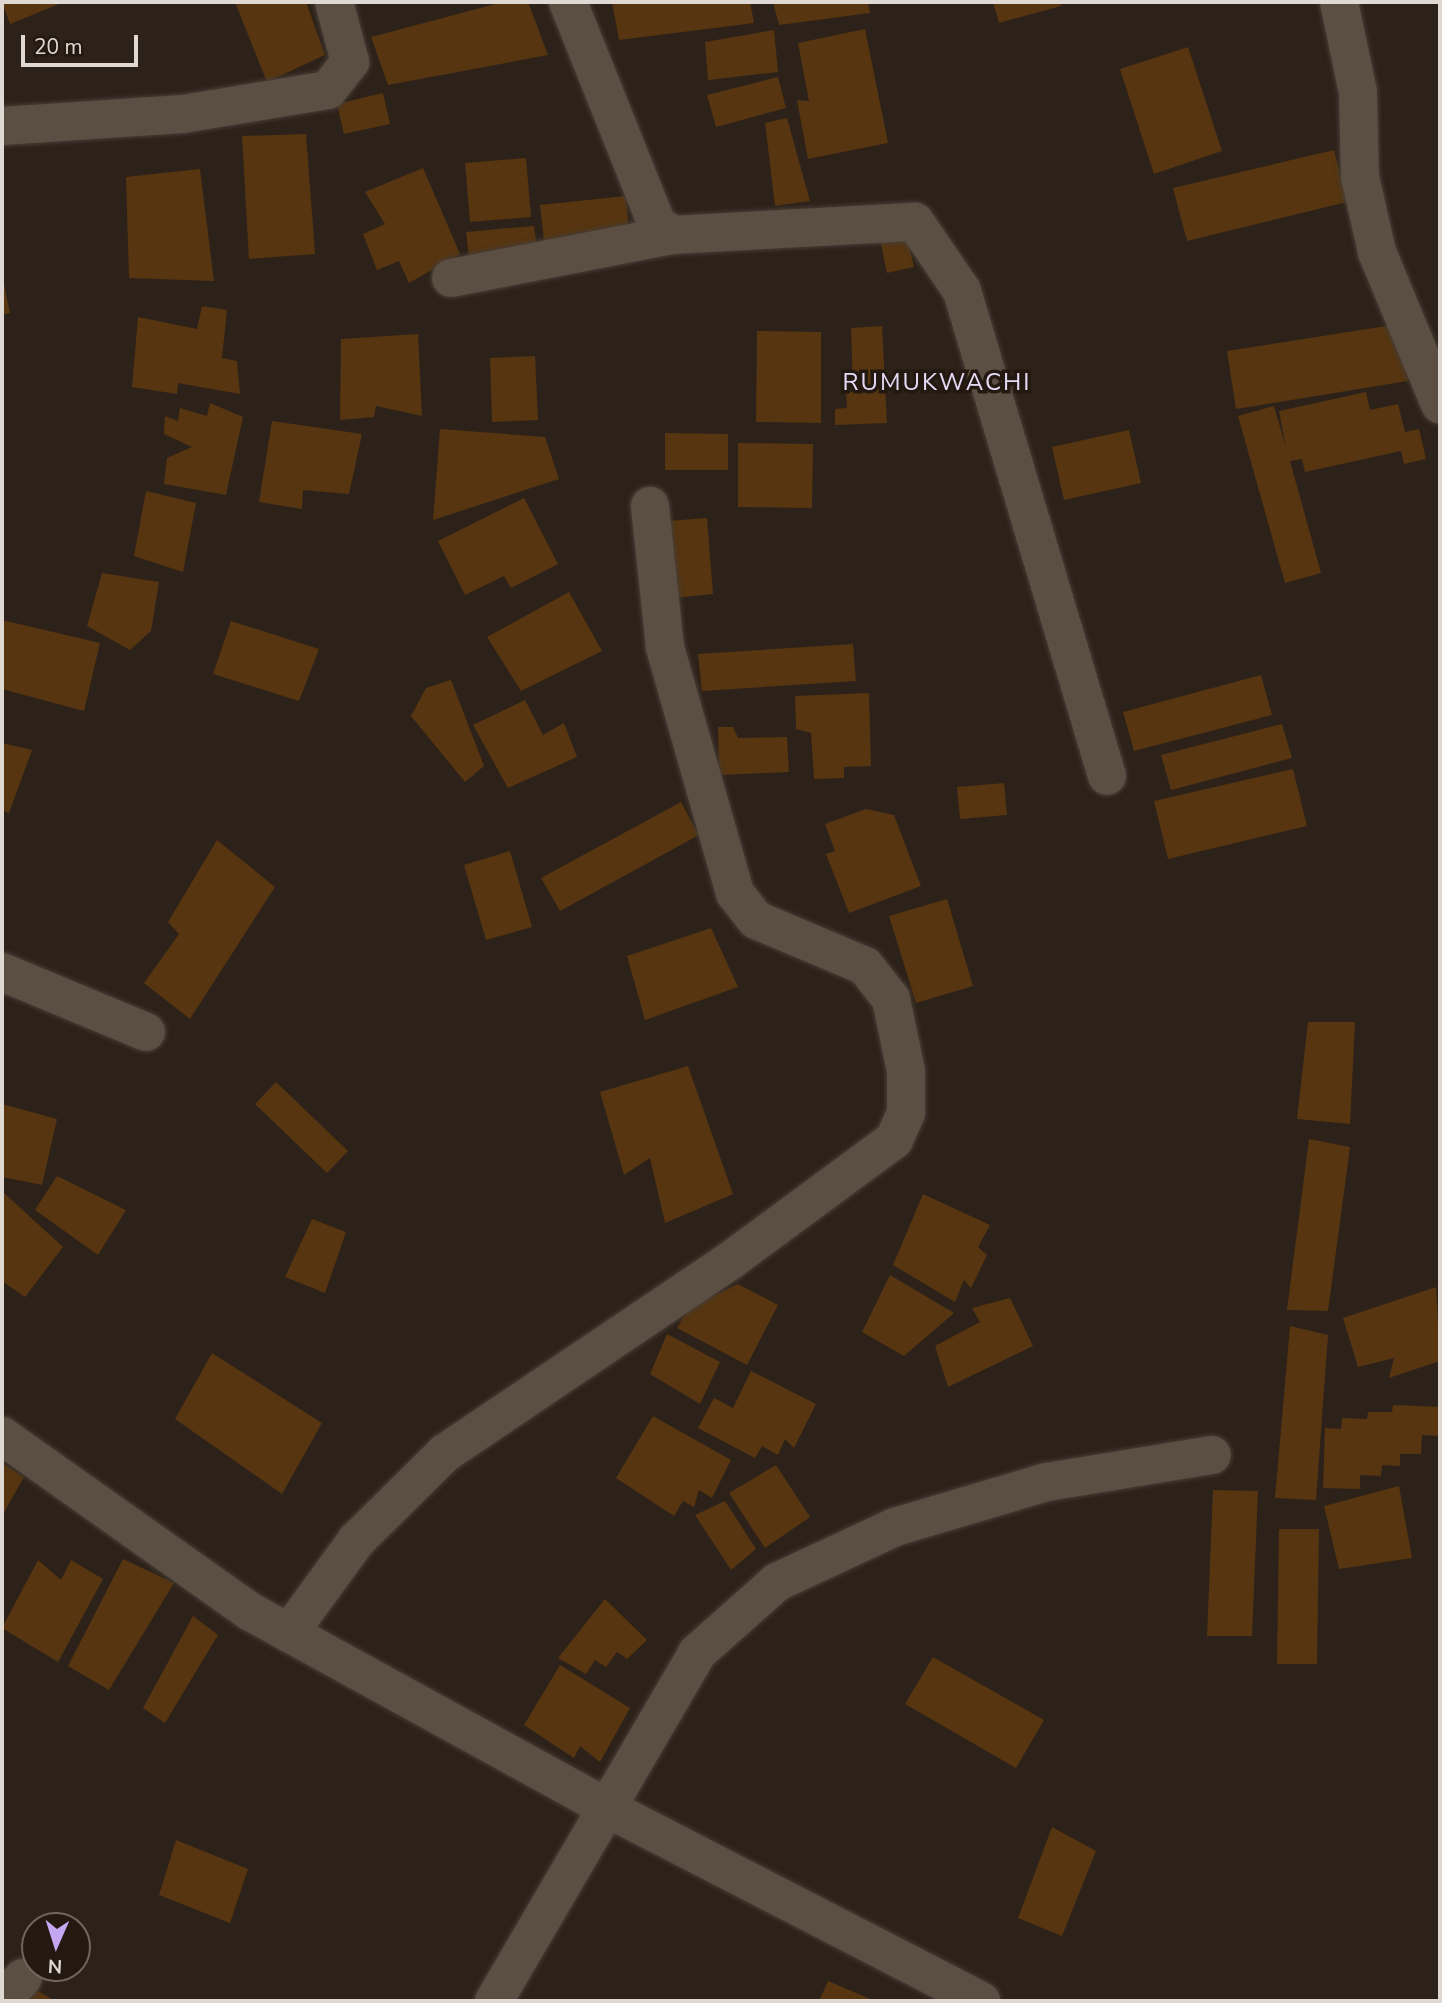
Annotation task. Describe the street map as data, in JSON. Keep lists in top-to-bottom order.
{
  "districts": ["RUMUKWACHI"],
  "scale_bar": "20 m",
  "north": "bottom"
}
